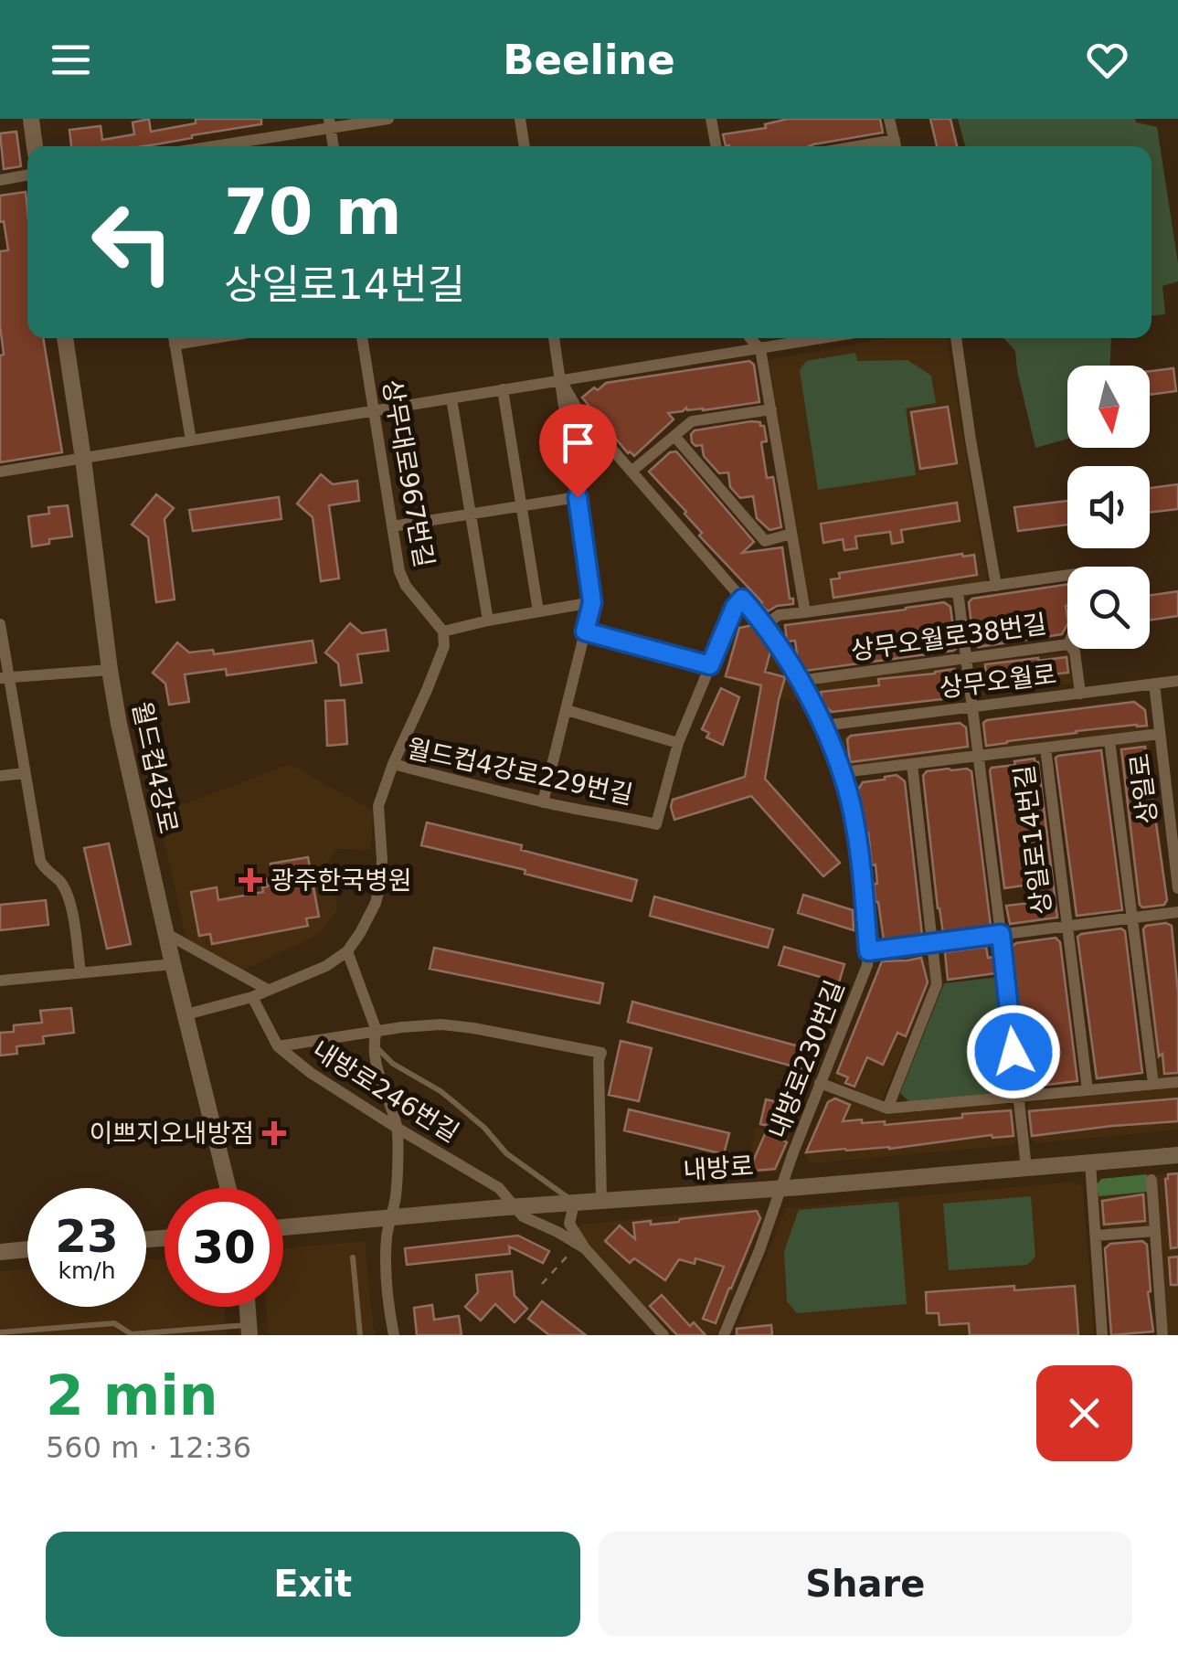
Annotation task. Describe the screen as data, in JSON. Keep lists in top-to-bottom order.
{
  "streets": {
    "street": [
      "상무대로967번길",
      "상무오월로38번길",
      "상무오월로",
      "월드컵4강로",
      "월드컵4강로229번길",
      "상일로",
      "상일로14번길",
      "내방로230번길",
      "내방로246번길",
      "내방로"
    ]
  },
  "crossings": [
    ["상무오월로", "상일로"],
    ["월드컵4강로", "월드컵4강로229번길"],
    ["월드컵4강로229번길", "내방로246번길"],
    ["상일로14번길", "내방로230번길"],
    ["내방로230번길", "내방로"],
    ["내방로246번길", "내방로"]
  ],
  "places": {
    "health": ["광주한국병원", "이쁘지오내방점"]
  },
  "north": "bottom",
  "page": {
    "header": "Beeline",
    "turn": ["70 m", "상일로14번길"],
    "speed": "23 km/h",
    "limit": "30",
    "heading": ["2 min", "560 m · 12:36"],
    "buttons": ["Exit", "Share"]
  }
}
